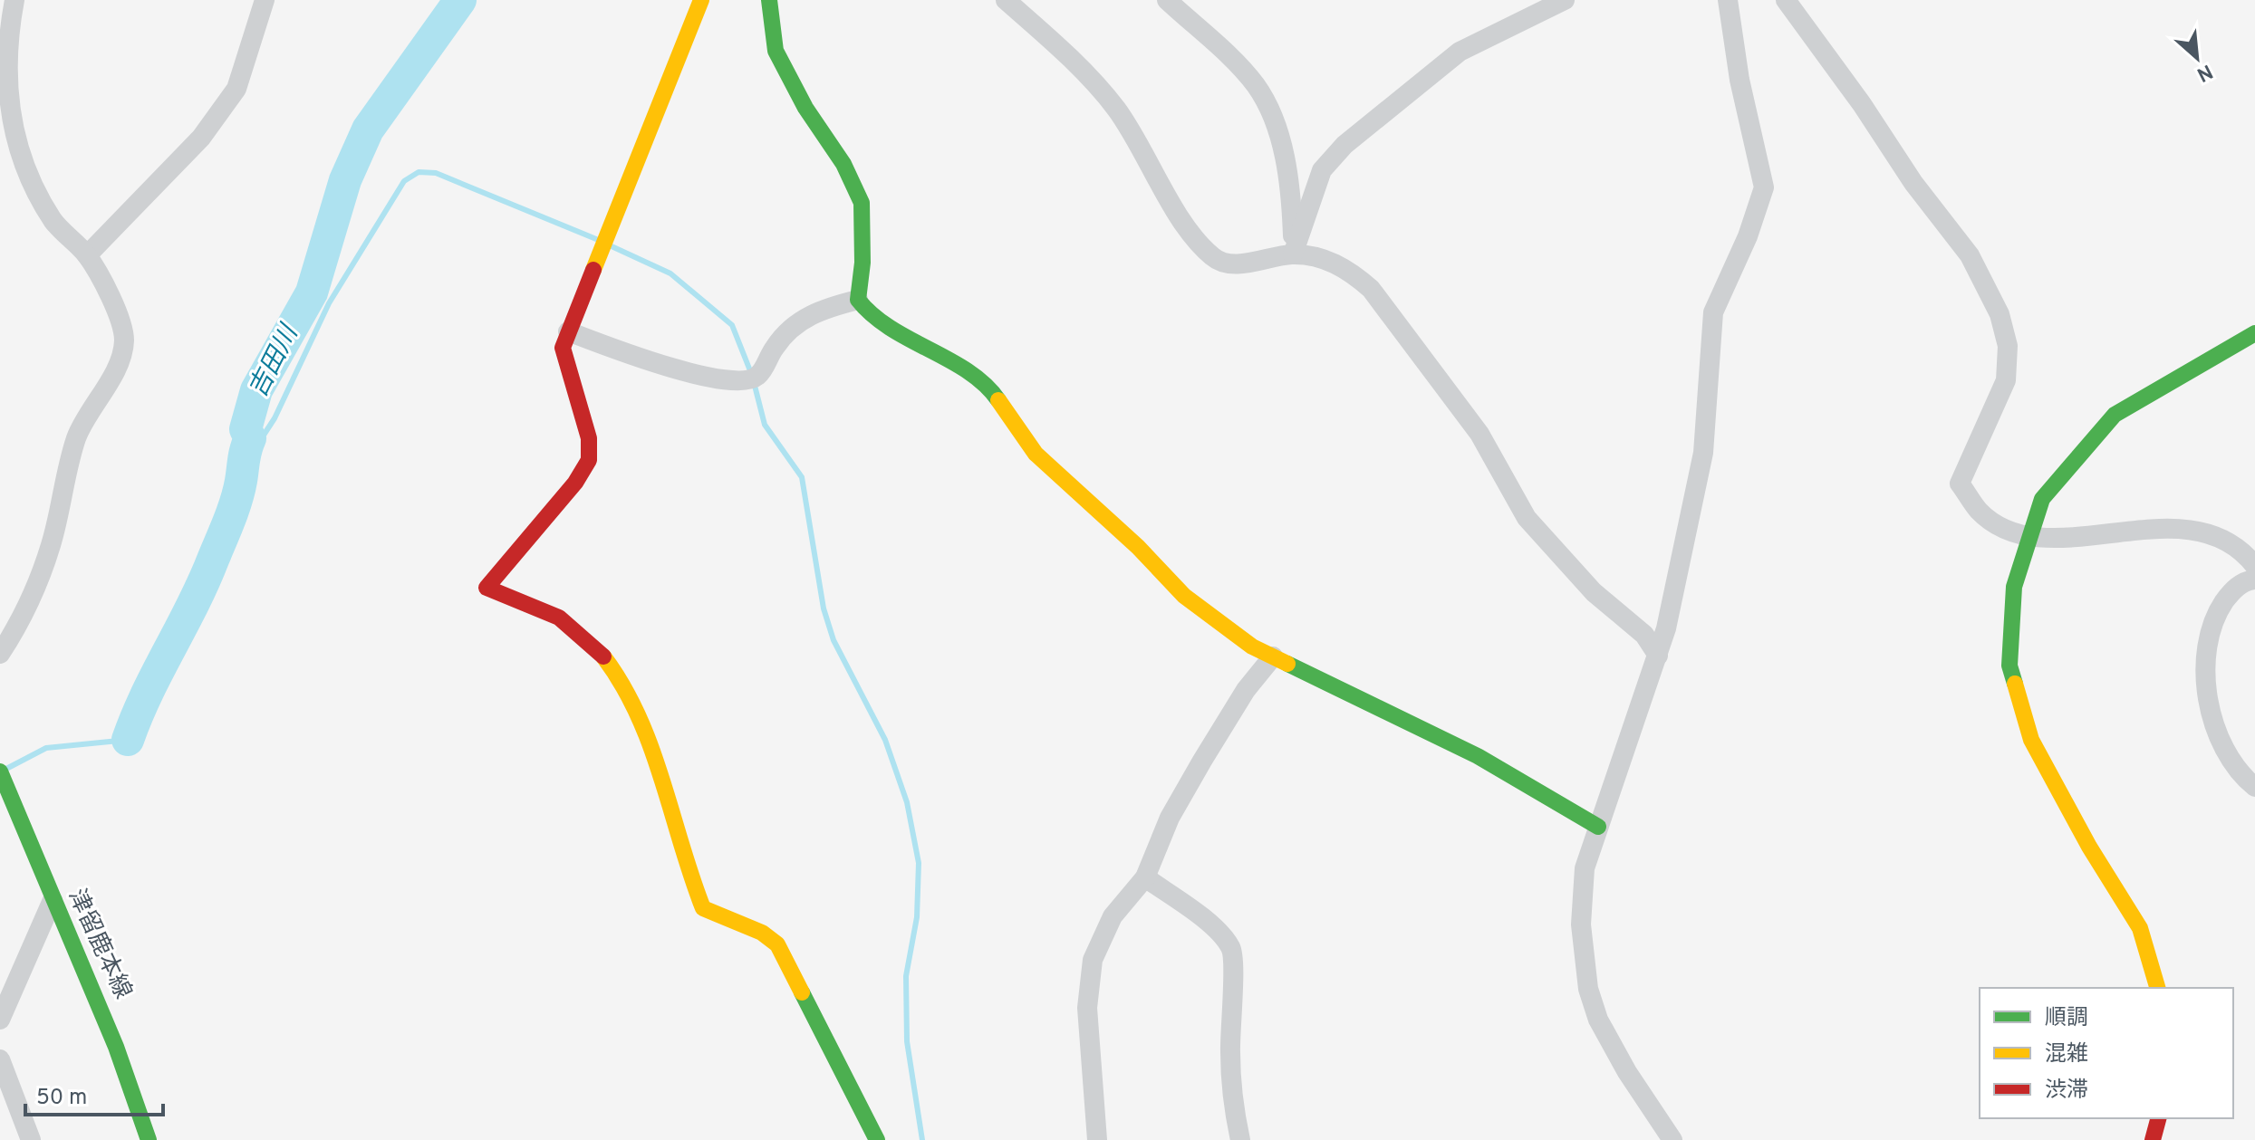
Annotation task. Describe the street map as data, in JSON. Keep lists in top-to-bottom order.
{
  "streets": {
    "street": ["津留鹿本線"]
  },
  "water": ["吉田川"],
  "legend": ["順調", "混雑", "渋滞"],
  "scale_bar": "50 m",
  "north": "bottom right"
}
